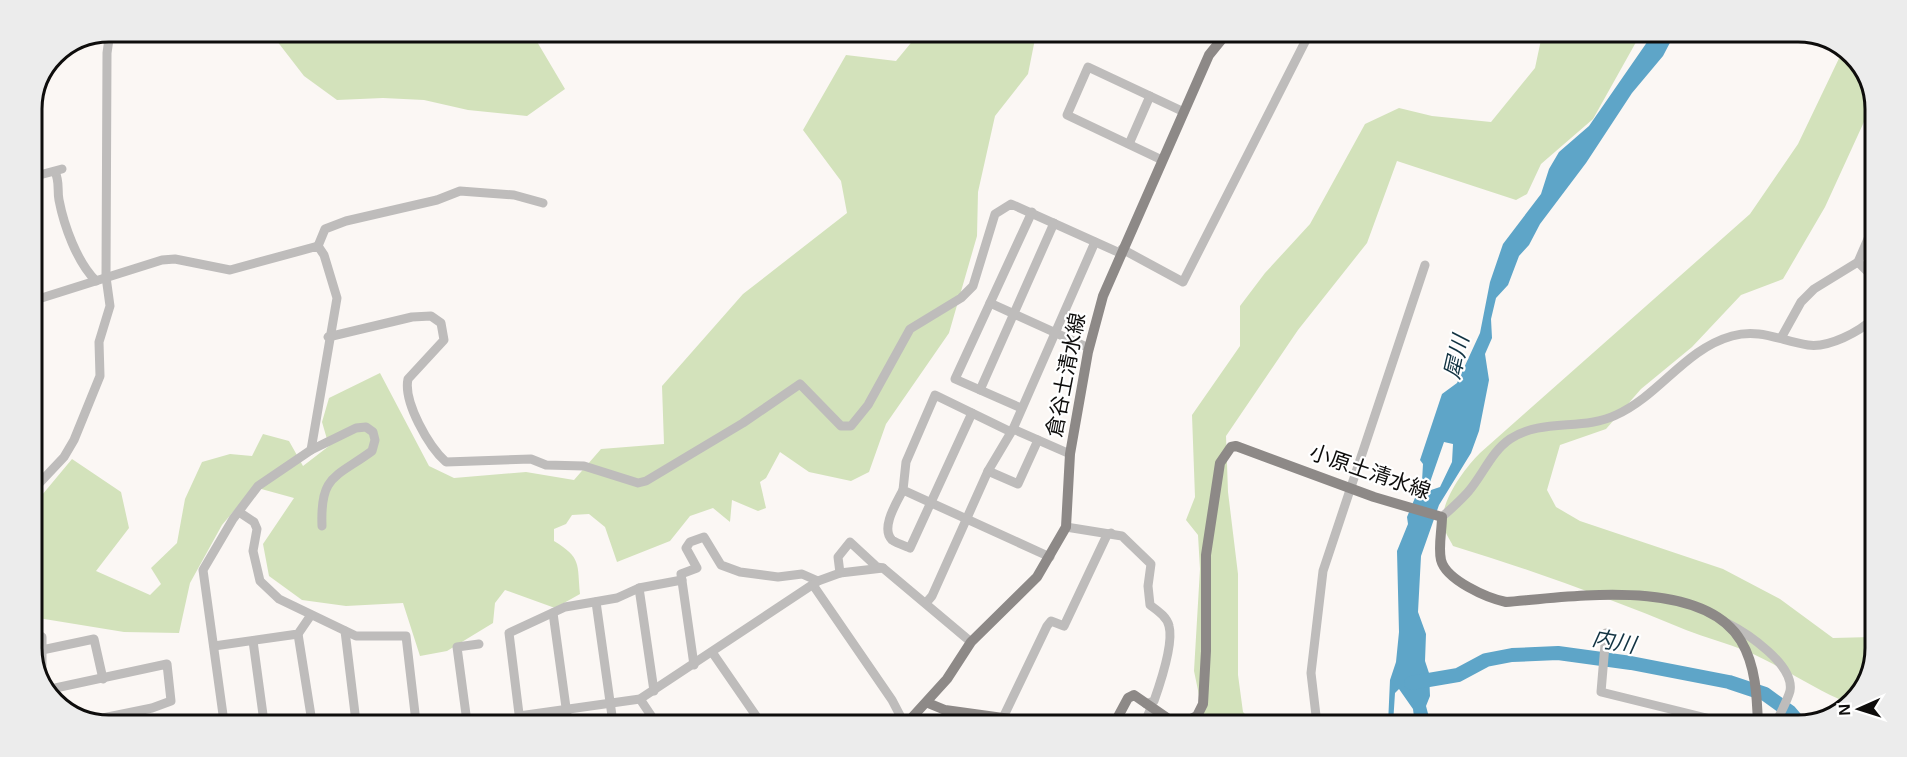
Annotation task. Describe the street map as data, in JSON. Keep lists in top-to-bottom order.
{
  "streets": {
    "main road": ["倉谷土清水線", "小原土清水線"]
  },
  "water": ["犀川", "内川"],
  "north": "left"
}
